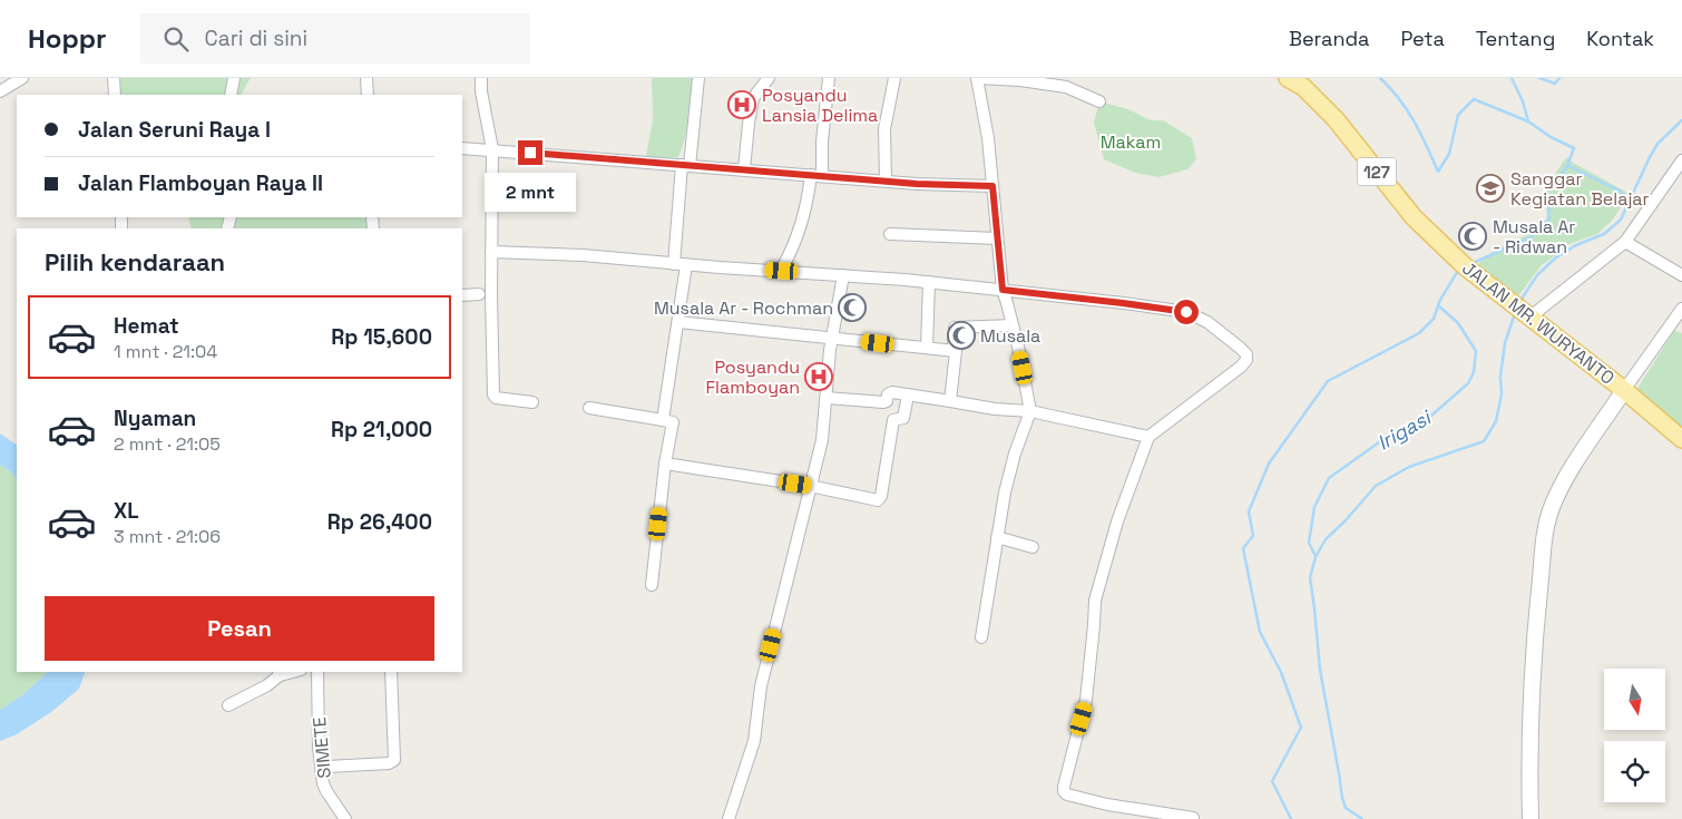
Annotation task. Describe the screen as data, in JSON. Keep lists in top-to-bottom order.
{
  "streets": {
    "main road": ["127", "JALAN MR. WURYANTO"],
    "street": ["SIMETE"]
  },
  "water": ["Irigasi"],
  "parks": ["Makam"],
  "places": {
    "hospital": ["Posyandu Lansia Delima", "Posyandu Flamboyan"],
    "school or university": ["Sanggar Kegiatan Belajar"],
    "mosque": ["Musala Ar - Ridwan", "Musala Ar - Rochman", "Musala"]
  },
  "north": "bottom",
  "page": {
    "header": "Hoppr",
    "search": "Cari di sini",
    "nav": [
      "Beranda",
      "Peta",
      "Tentang",
      "Kontak"
    ],
    "banner": ["Jalan Seruni Raya I", "Jalan Flamboyan Raya II"],
    "bubble": "2 mnt",
    "heading": "Pilih kendaraan",
    "list": [
      {
        "name": "Hemat",
        "note": "1 mnt · 21:04",
        "value": "Rp 15,600"
      },
      {
        "name": "Nyaman",
        "note": "2 mnt · 21:05",
        "value": "Rp 21,000"
      },
      {
        "name": "XL",
        "note": "3 mnt · 21:06",
        "value": "Rp 26,400"
      }
    ],
    "buttons": "Pesan"
  }
}
